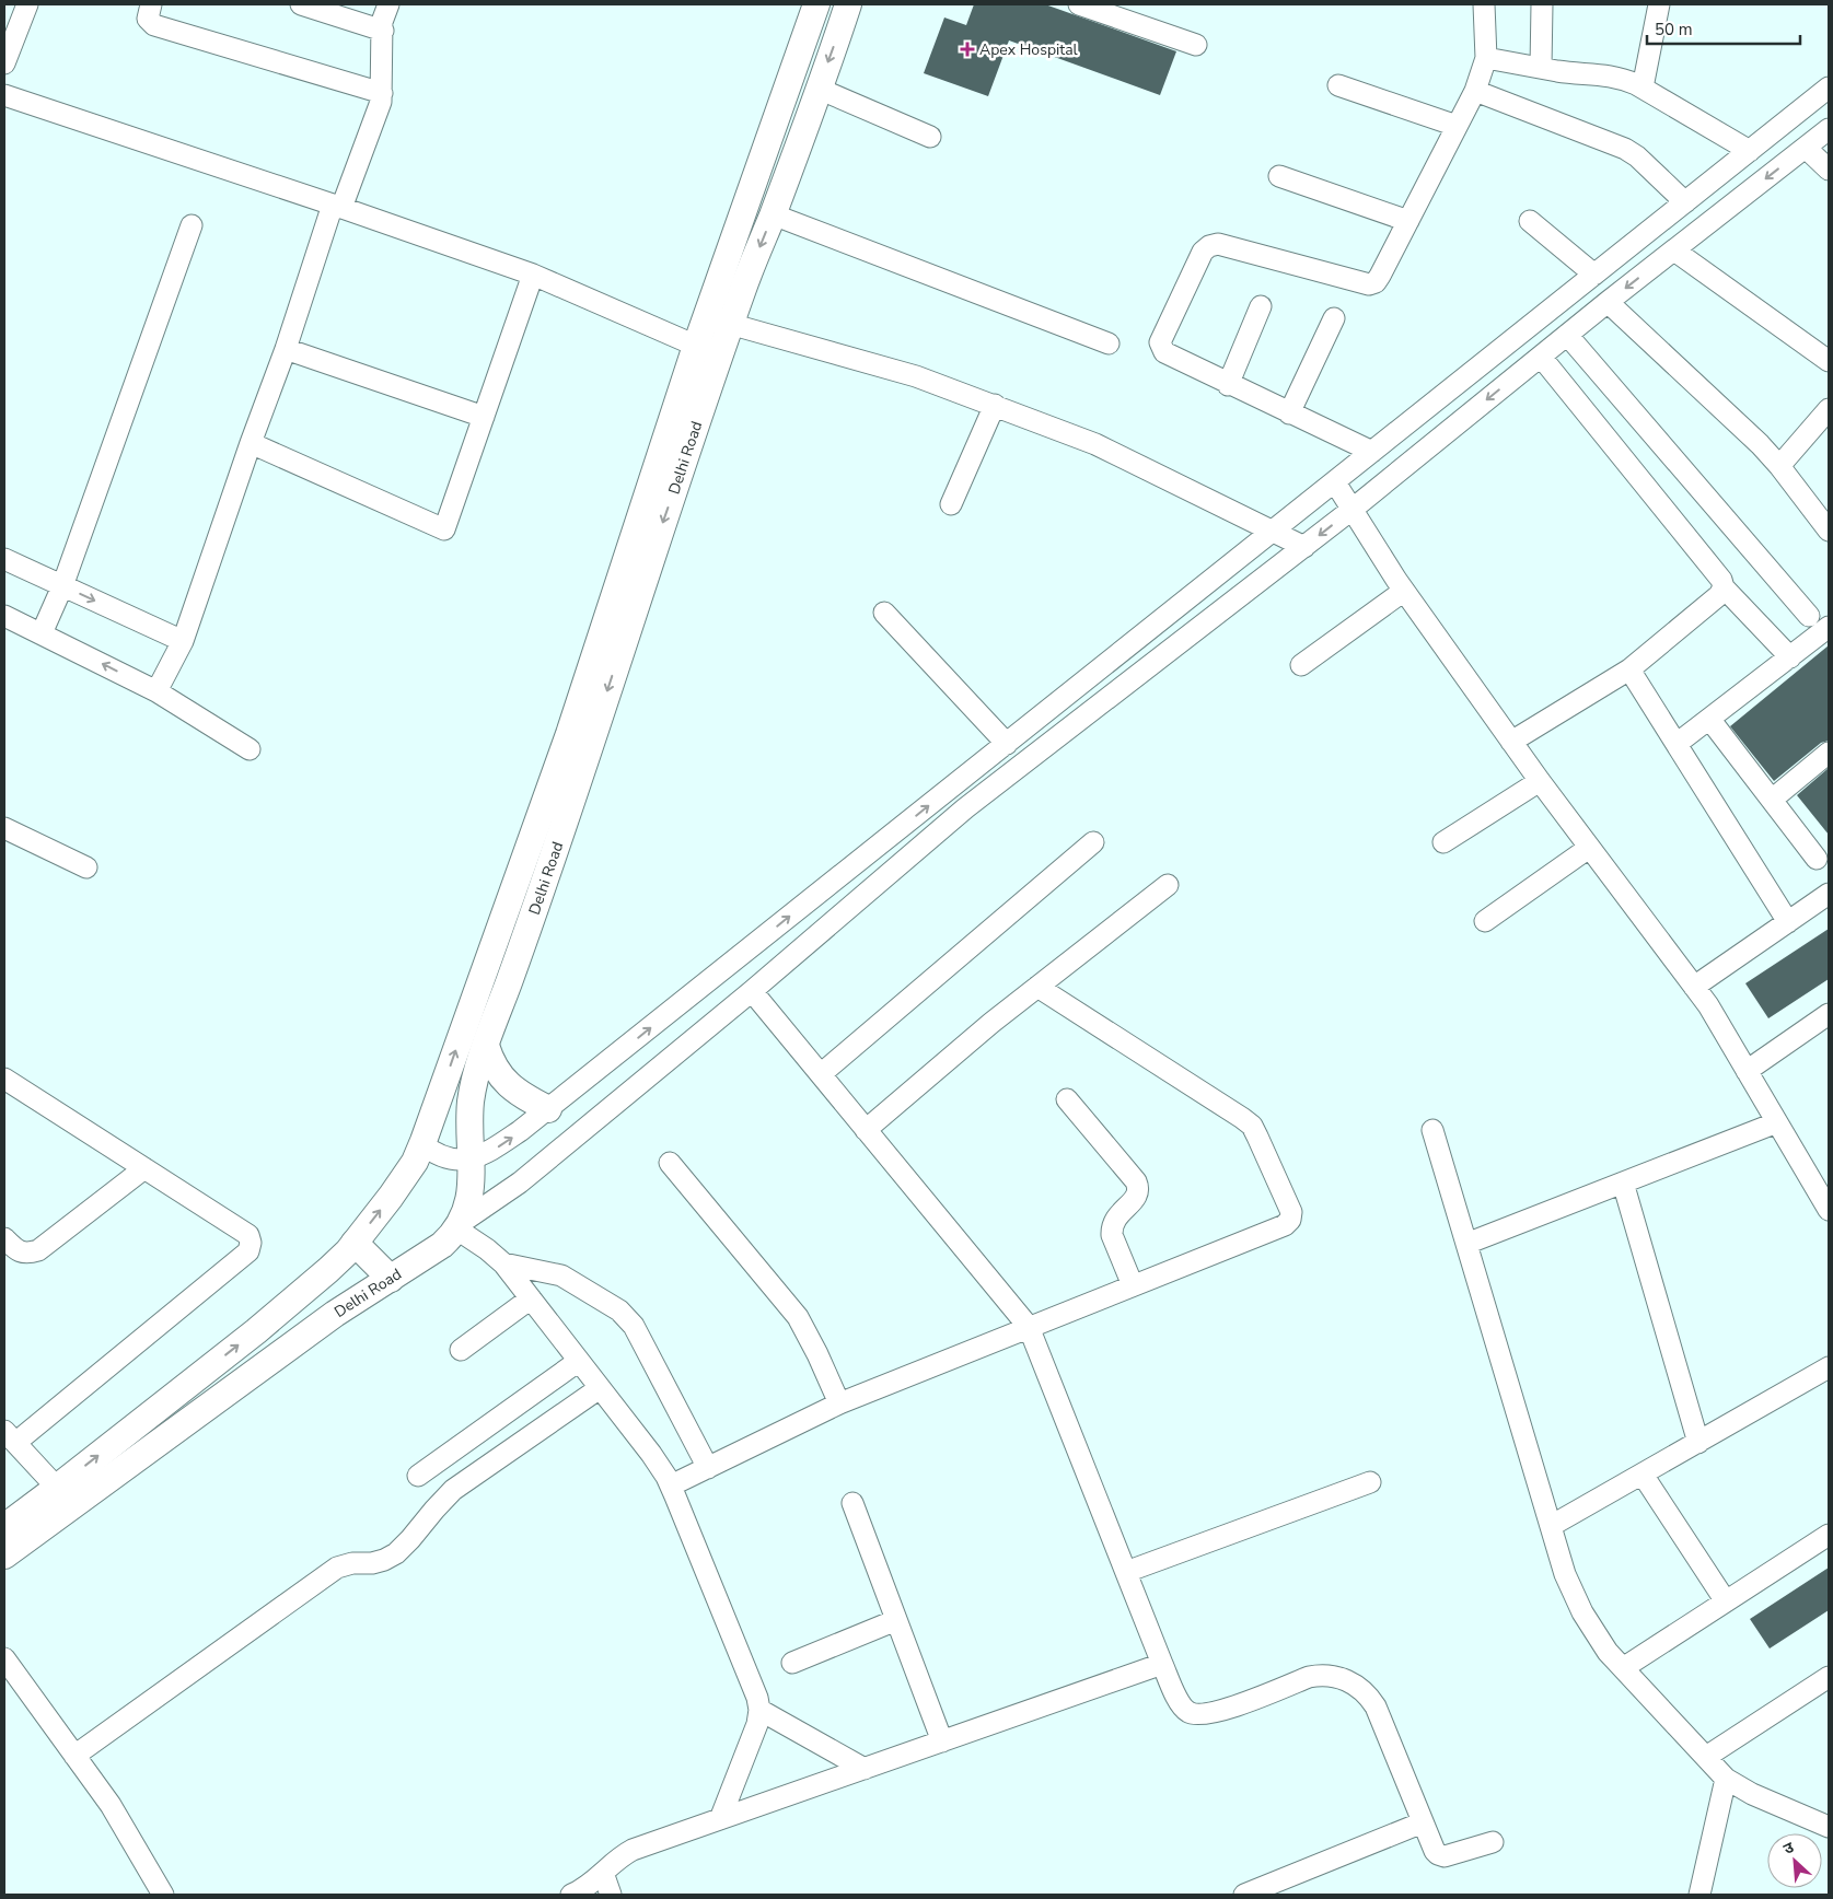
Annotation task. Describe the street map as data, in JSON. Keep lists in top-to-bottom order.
{
  "streets": {
    "main road": ["Delhi Road"]
  },
  "places": {
    "health": ["Apex Hospital"]
  },
  "scale_bar": "50 m",
  "north": "top left"
}
